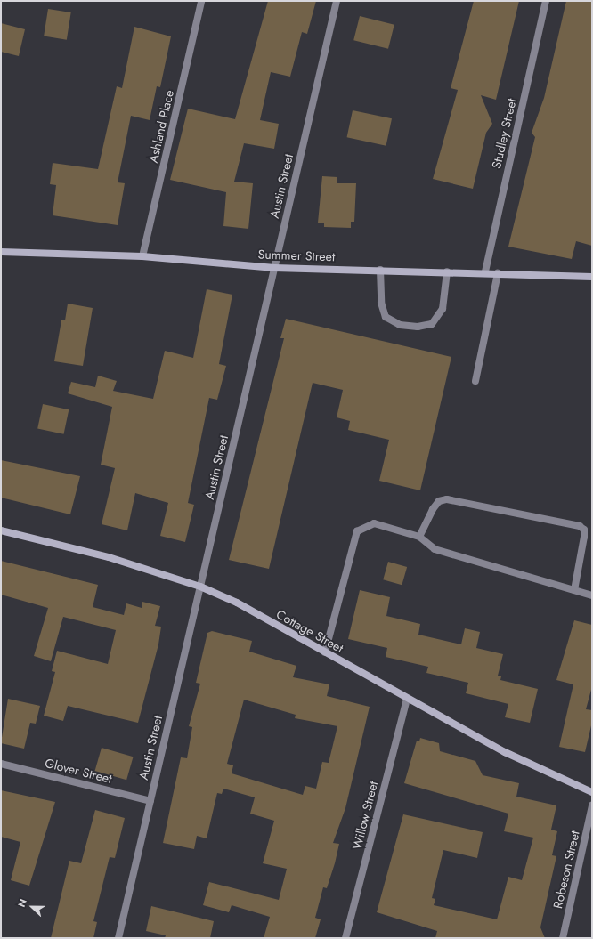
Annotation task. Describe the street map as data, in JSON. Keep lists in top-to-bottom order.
{
  "streets": {
    "main road": ["Summer Street", "Cottage Street"],
    "street": [
      "Ashland Place",
      "Studley Street",
      "Austin Street",
      "Glover Street",
      "Willow Street",
      "Robeson Street"
    ]
  },
  "crossings": [
    ["Ashland Place", "Summer Street"],
    ["Studley Street", "Summer Street"],
    ["Austin Street", "Summer Street"],
    ["Austin Street", "Cottage Street"],
    ["Austin Street", "Glover Street"],
    ["Cottage Street", "Willow Street"]
  ],
  "north": "left"
}
